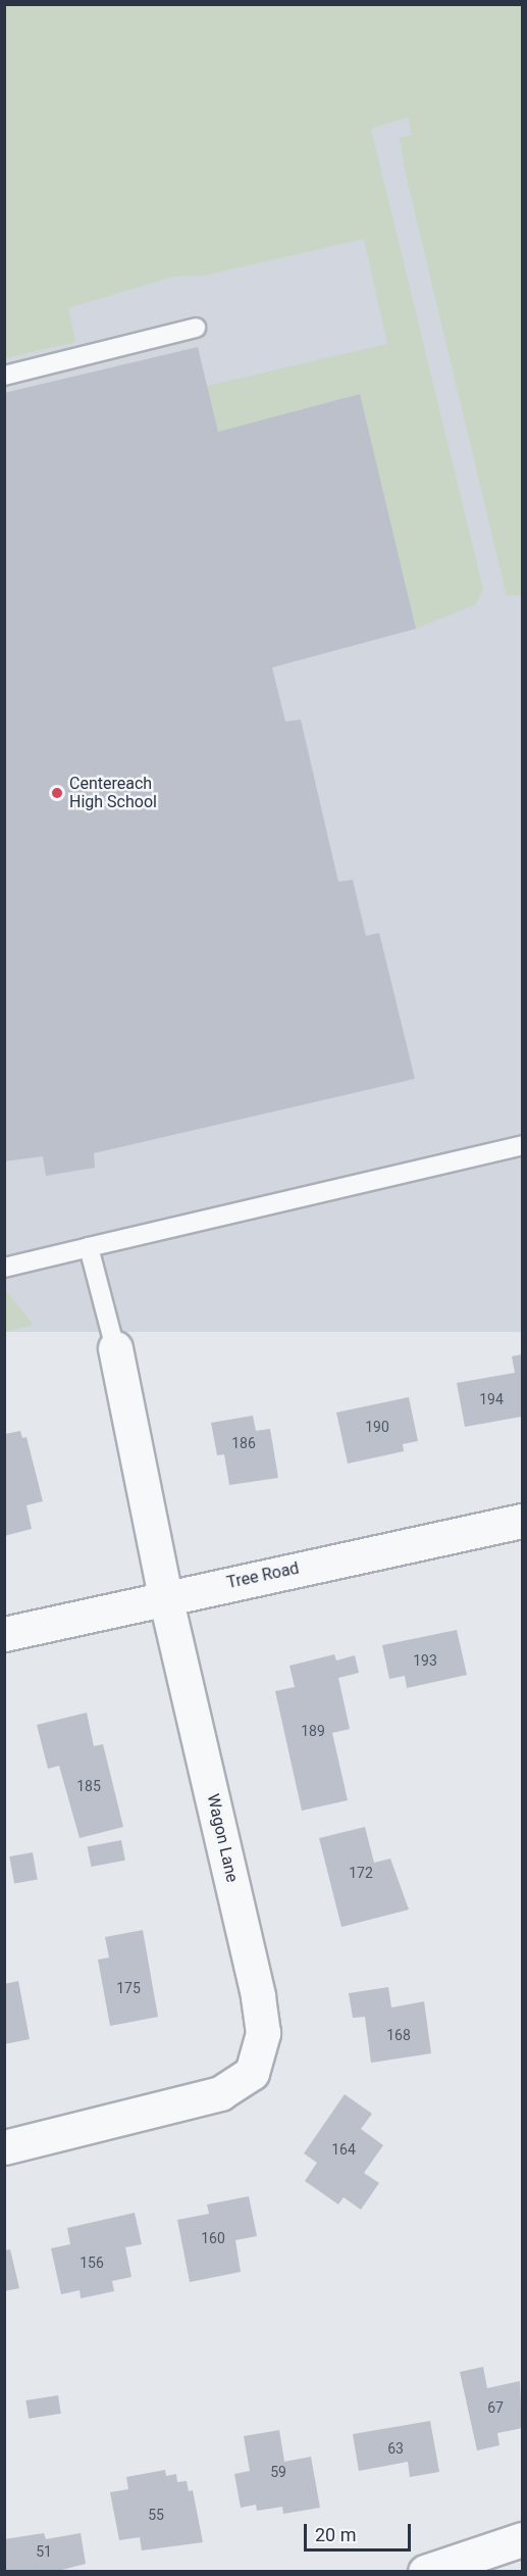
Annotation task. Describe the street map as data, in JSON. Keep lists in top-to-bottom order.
{
  "streets": {
    "street": ["Tree Road", "Wagon Lane"]
  },
  "crossings": [
    ["Tree Road", "Wagon Lane"]
  ],
  "places": ["Centereach High School"],
  "house_numbers": [
    "194",
    "190",
    "186",
    "193",
    "189",
    "185",
    "172",
    "175",
    "168",
    "164",
    "160",
    "156",
    "67",
    "63",
    "59",
    "55",
    "51"
  ],
  "scale_bar": "20 m"
}
